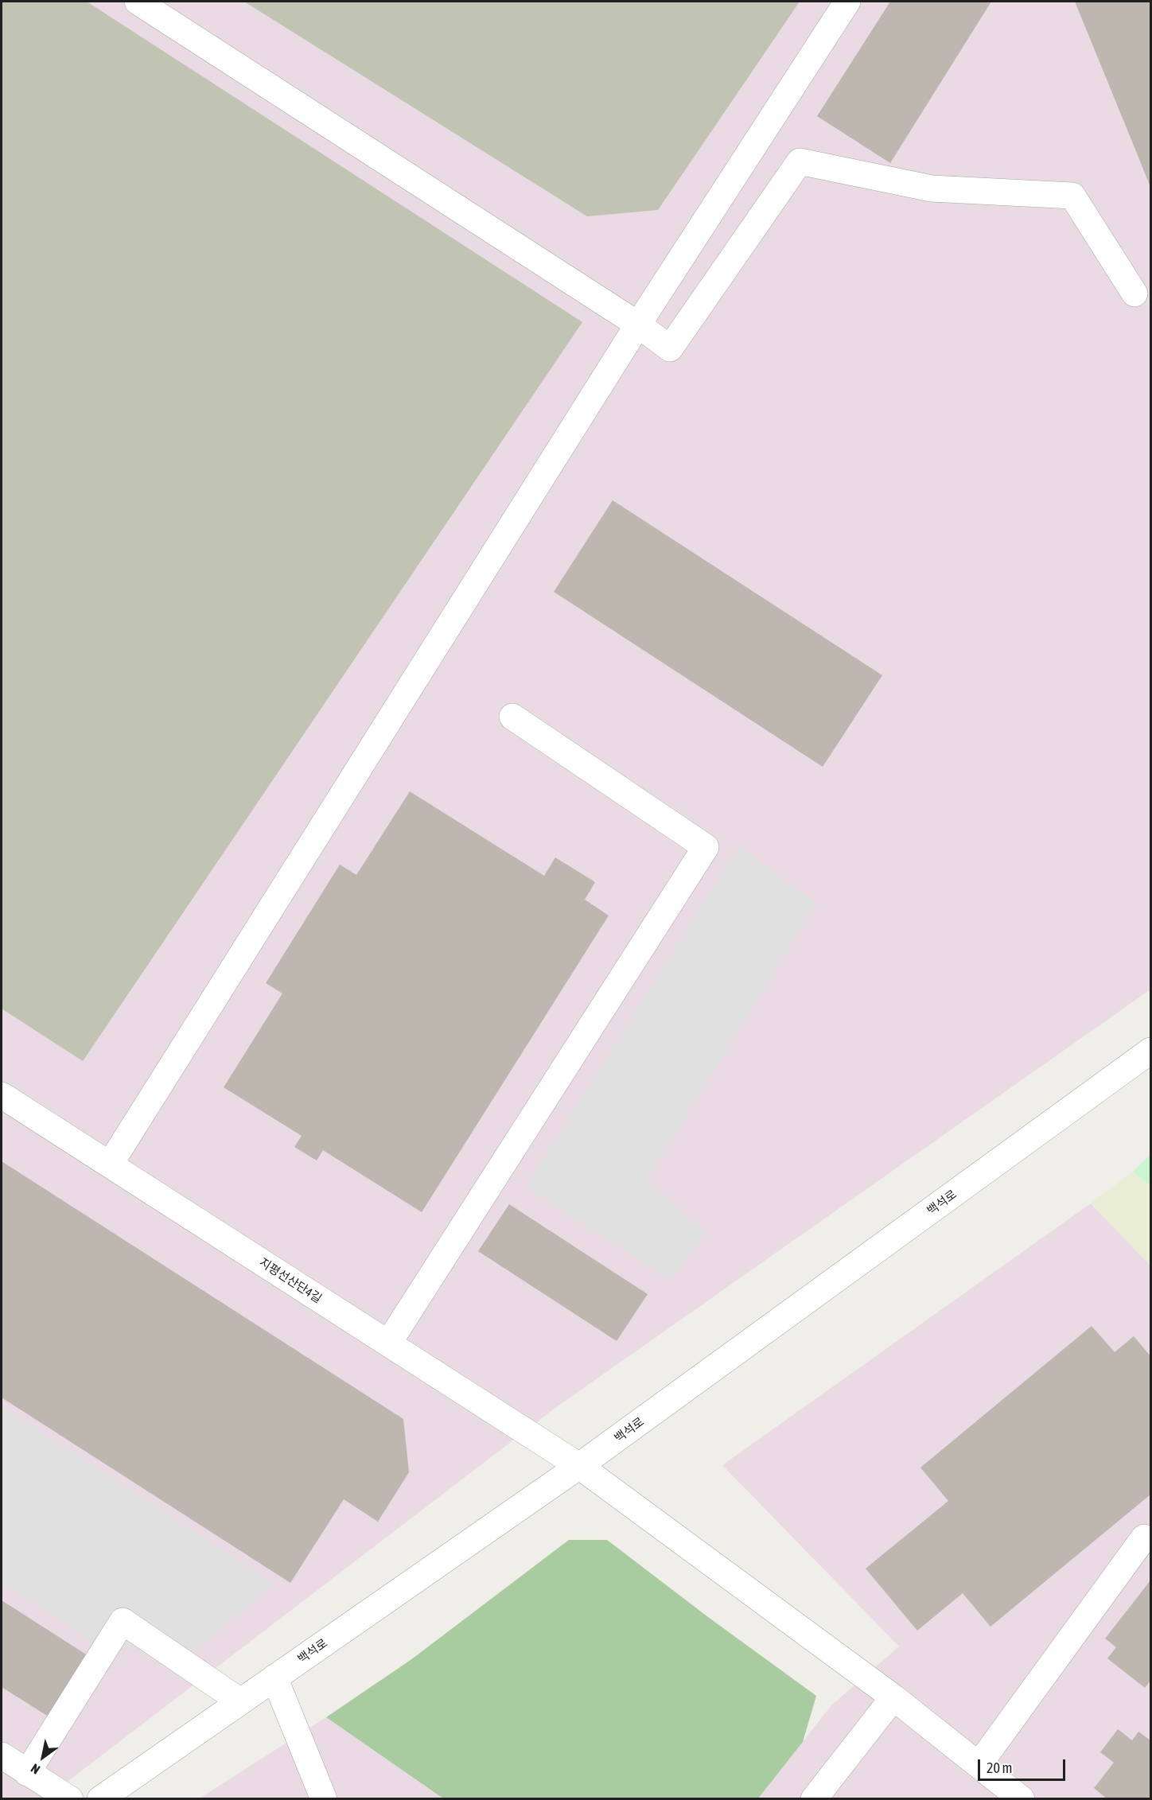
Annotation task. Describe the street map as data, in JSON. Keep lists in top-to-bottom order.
{
  "streets": {
    "street": ["백석로", "지평선산단4길"]
  },
  "crossings": [
    ["백석로", "지평선산단4길"]
  ],
  "scale_bar": "20 m",
  "north": "bottom left"
}
